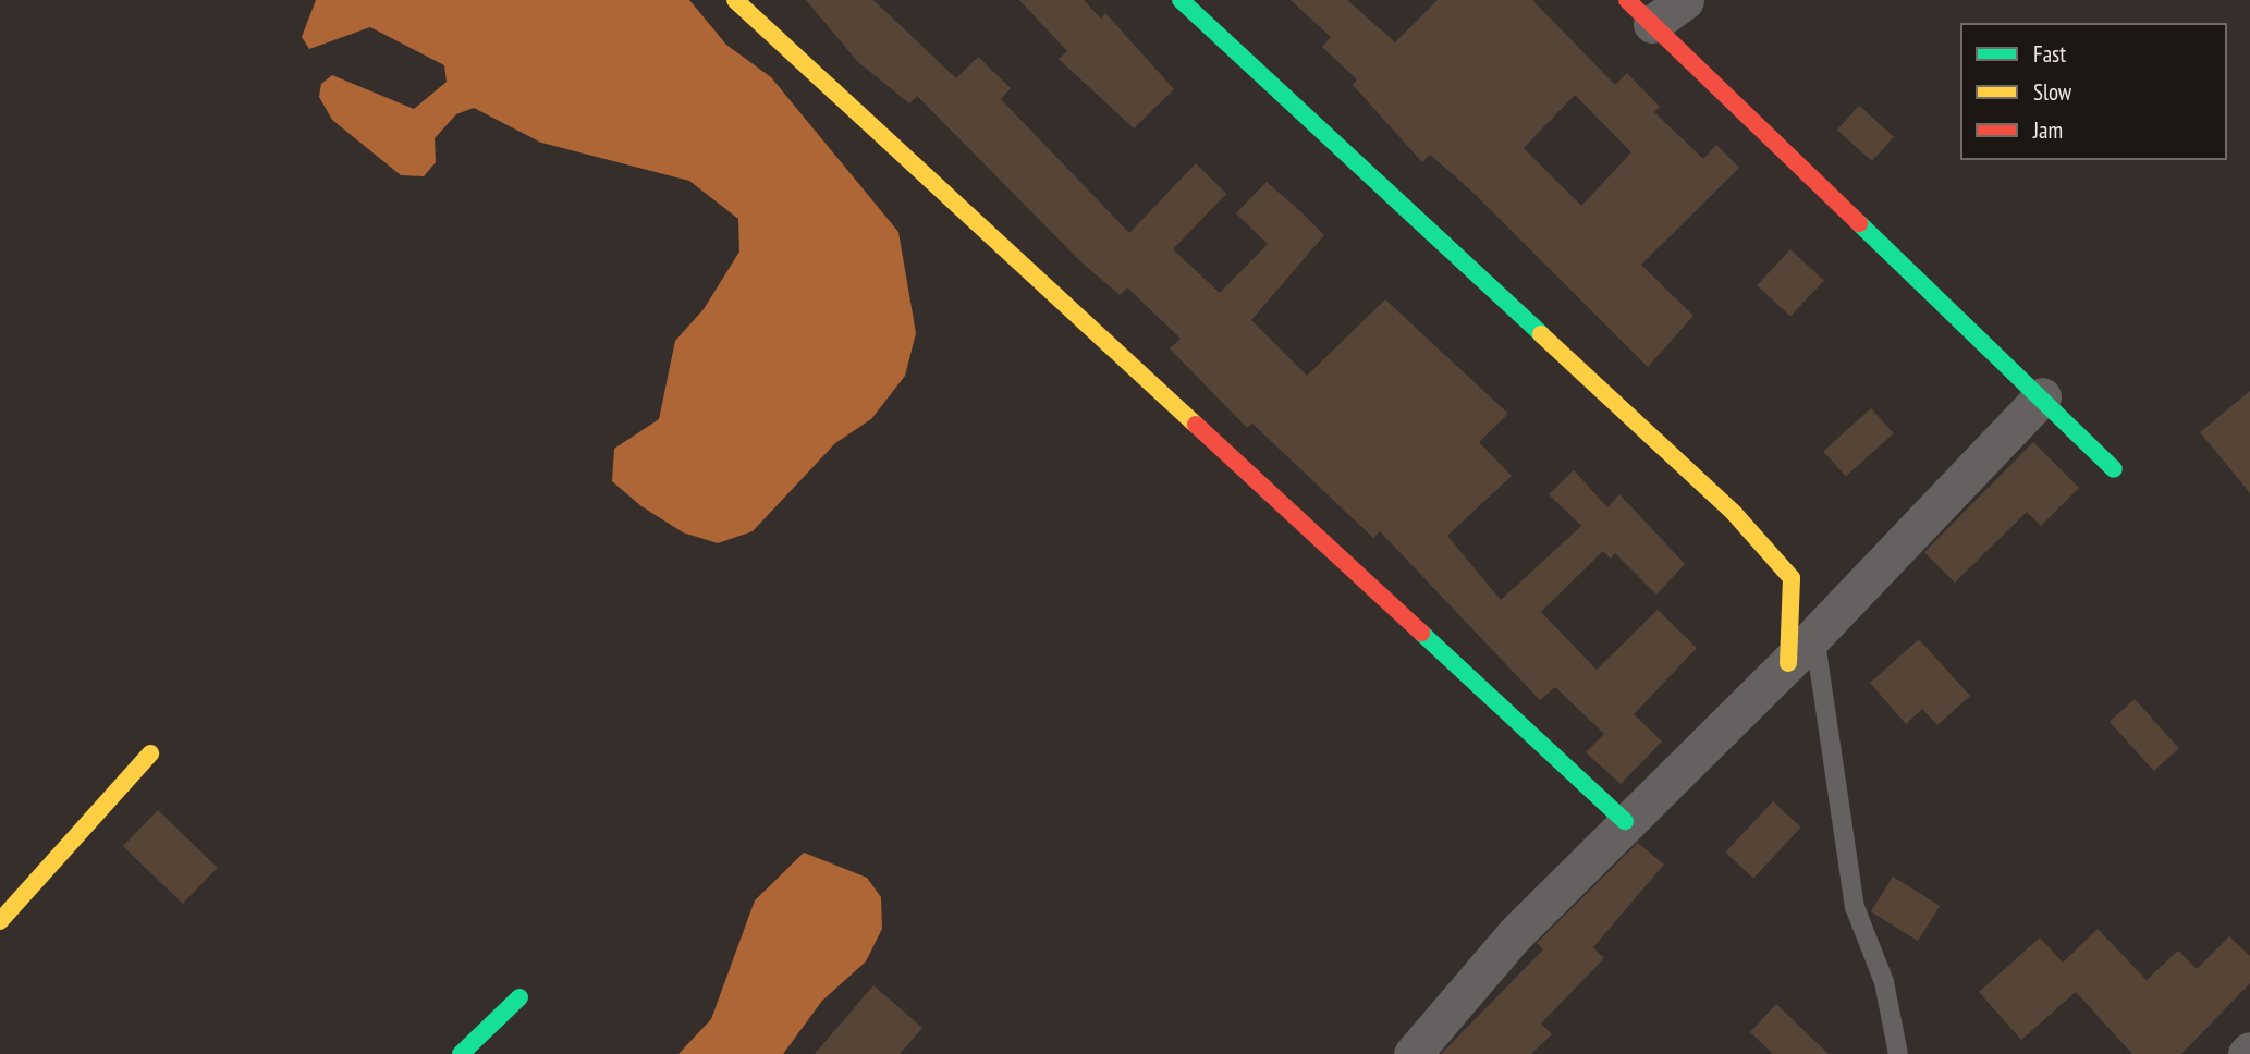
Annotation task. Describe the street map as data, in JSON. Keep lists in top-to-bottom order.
{
  "legend": ["Fast", "Slow", "Jam"]
}
